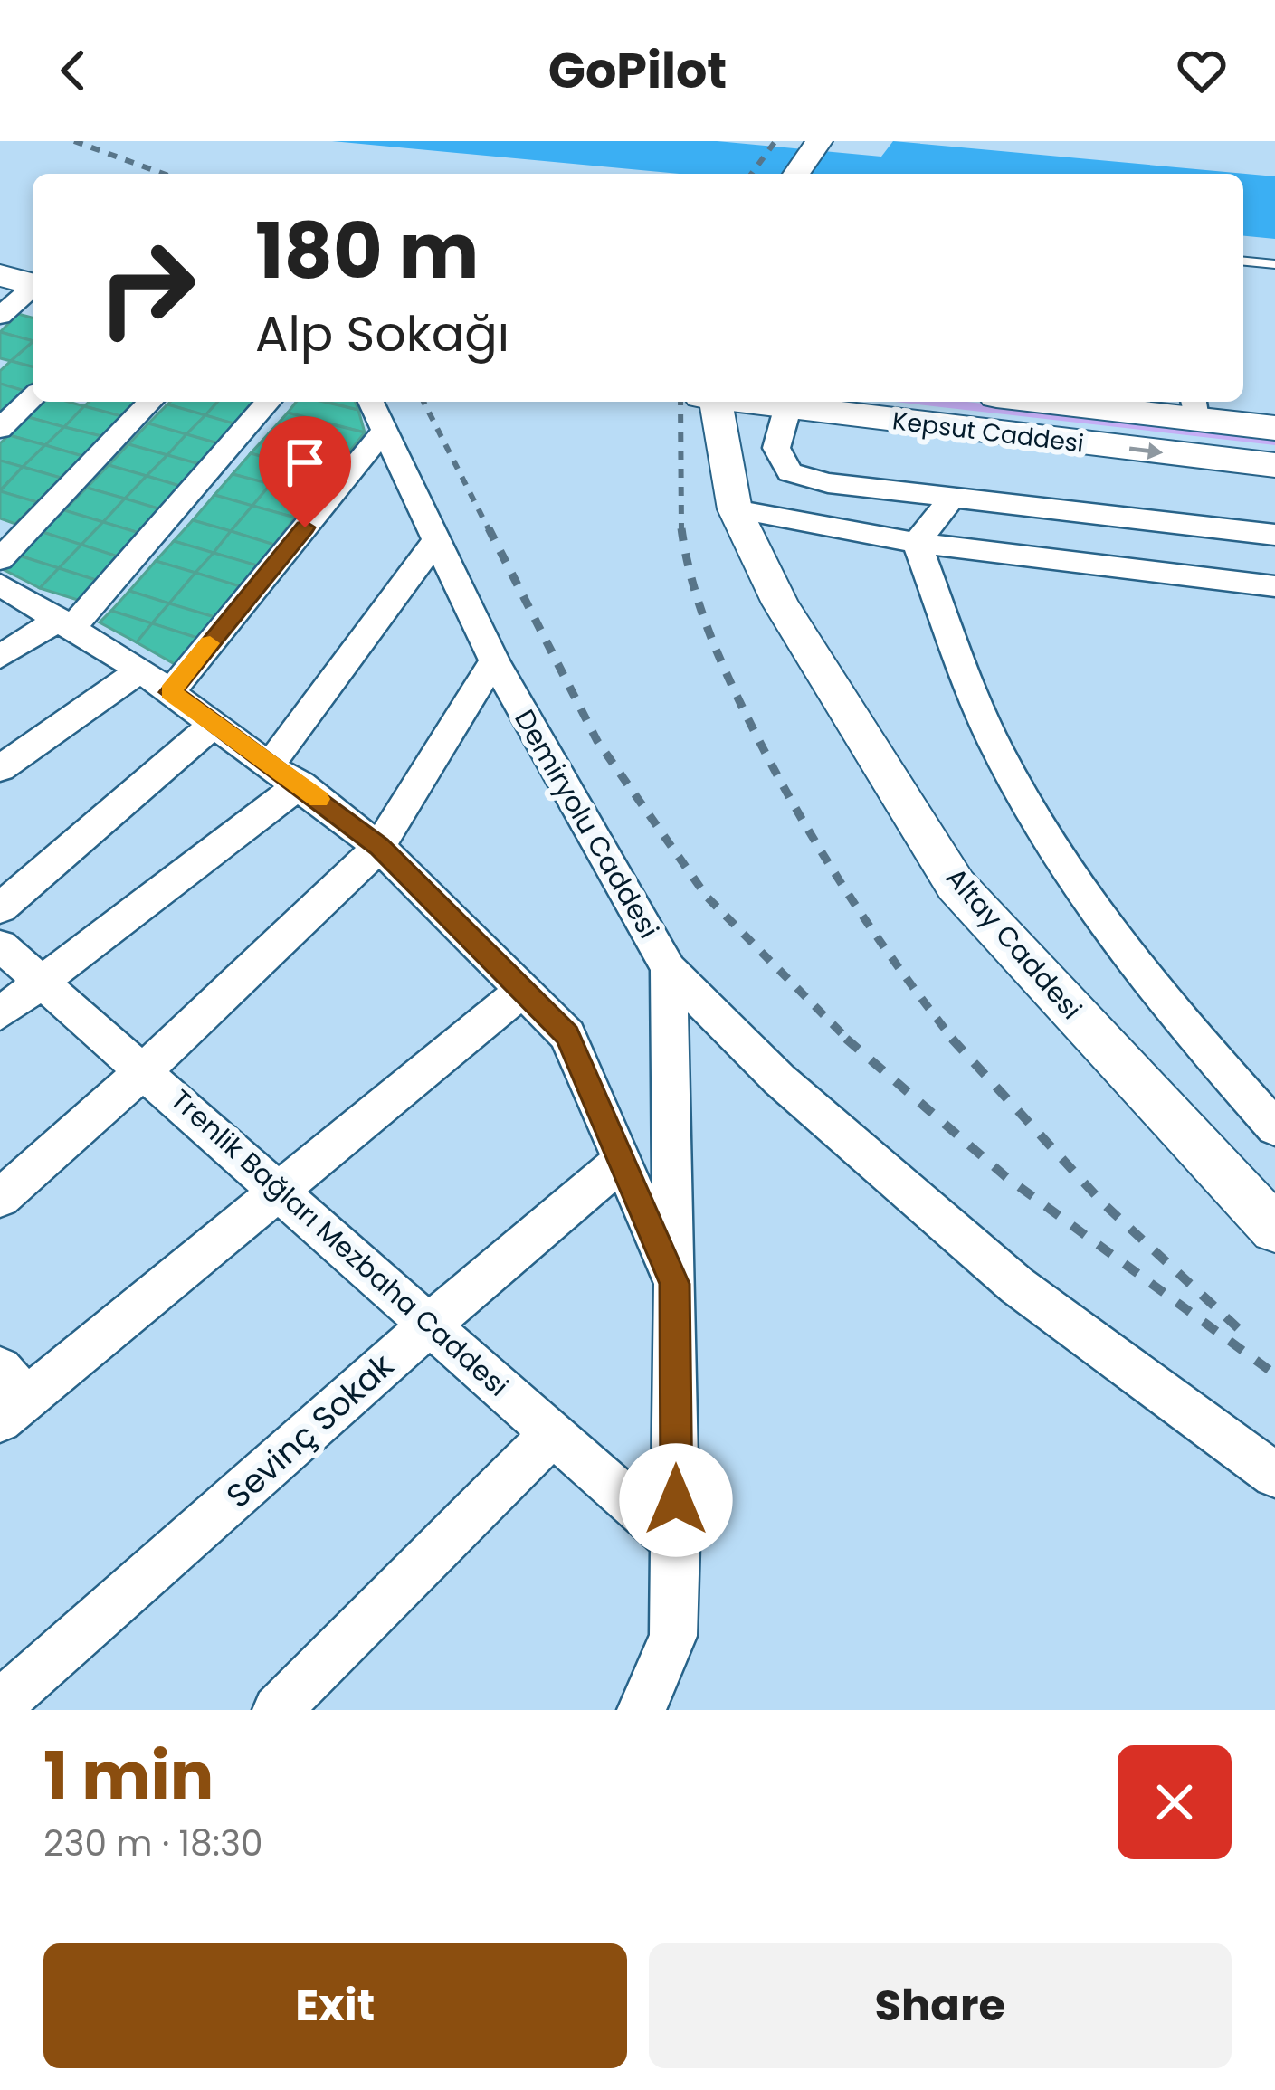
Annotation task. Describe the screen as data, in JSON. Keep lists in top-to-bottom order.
{
  "streets": {
    "main road": ["Kepsut Caddesi"],
    "street": [
      "Demiryolu Caddesi",
      "Altay Caddesi",
      "Trenlik Bağları Mezbaha Caddesi",
      "Sevinç Sokak"
    ]
  },
  "crossings": [
    ["Demiryolu Caddesi", "Trenlik Bağları Mezbaha Caddesi"],
    ["Trenlik Bağları Mezbaha Caddesi", "Sevinç Sokak"]
  ],
  "page": {
    "header": "GoPilot",
    "turn": ["180 m", "Alp Sokağı"],
    "heading": ["1 min", "230 m · 18:30"],
    "buttons": ["Exit", "Share"]
  }
}
